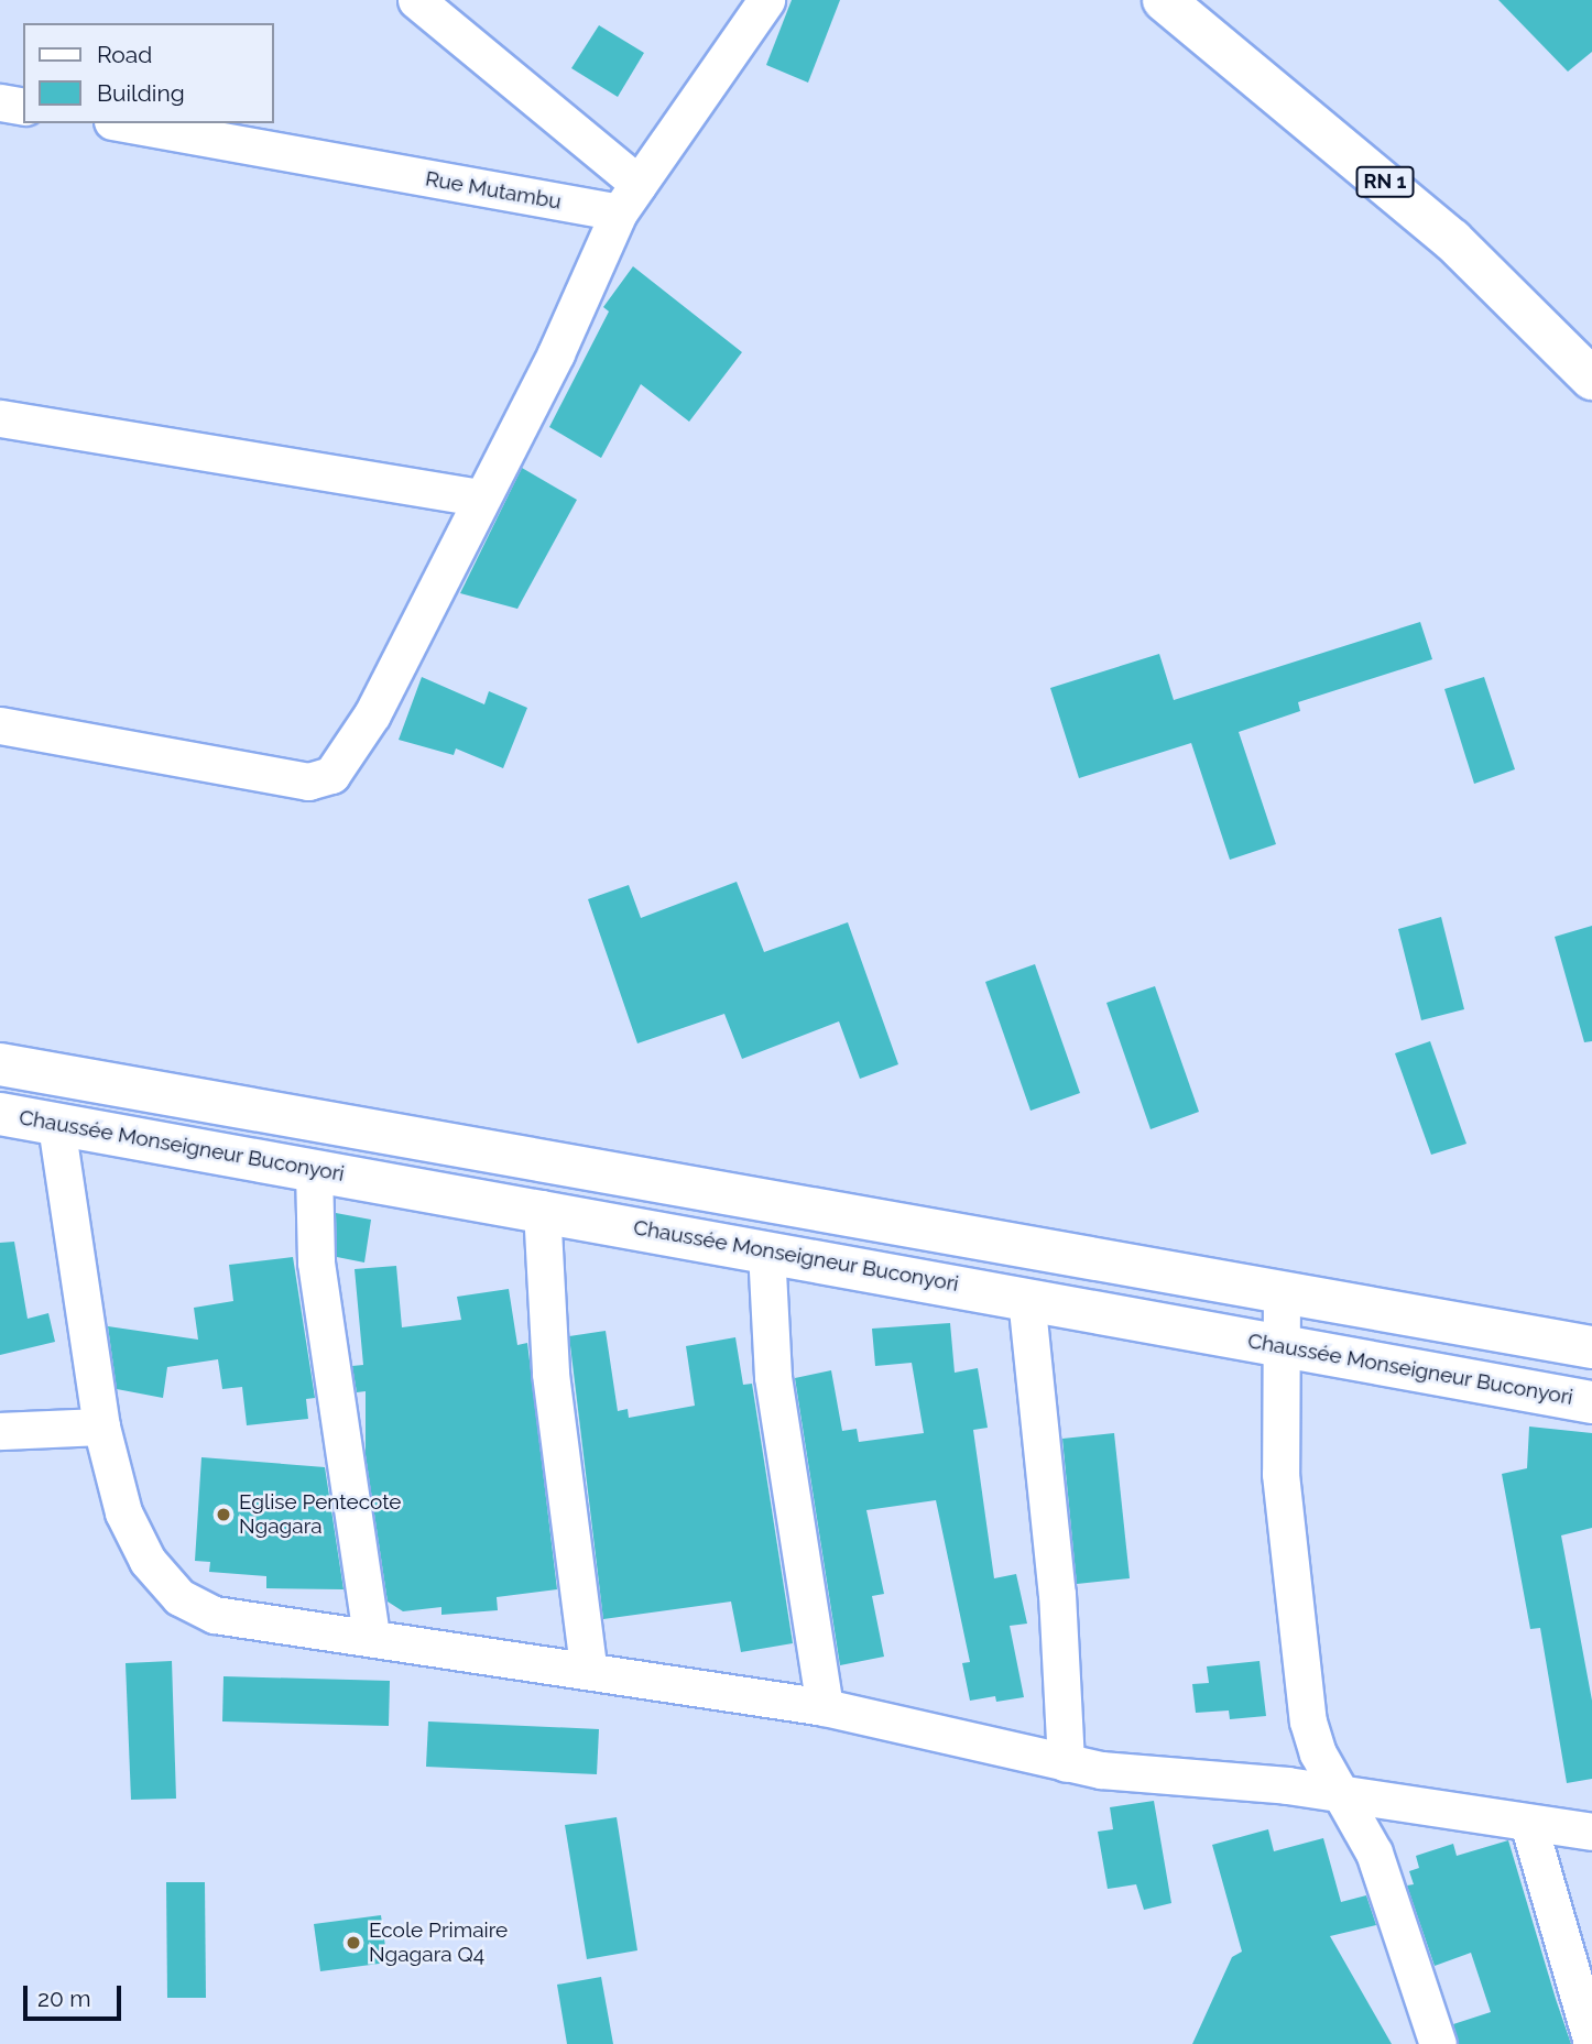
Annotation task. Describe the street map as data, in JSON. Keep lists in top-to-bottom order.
{
  "streets": {
    "main road": ["RN 1", "Chaussée Monseigneur Buconyori"],
    "street": ["Rue Mutambu"]
  },
  "places": ["Eglise Pentecote Ngagara", "Ecole Primaire Ngagara Q4"],
  "legend": ["Road", "Building"],
  "scale_bar": "20 m"
}
